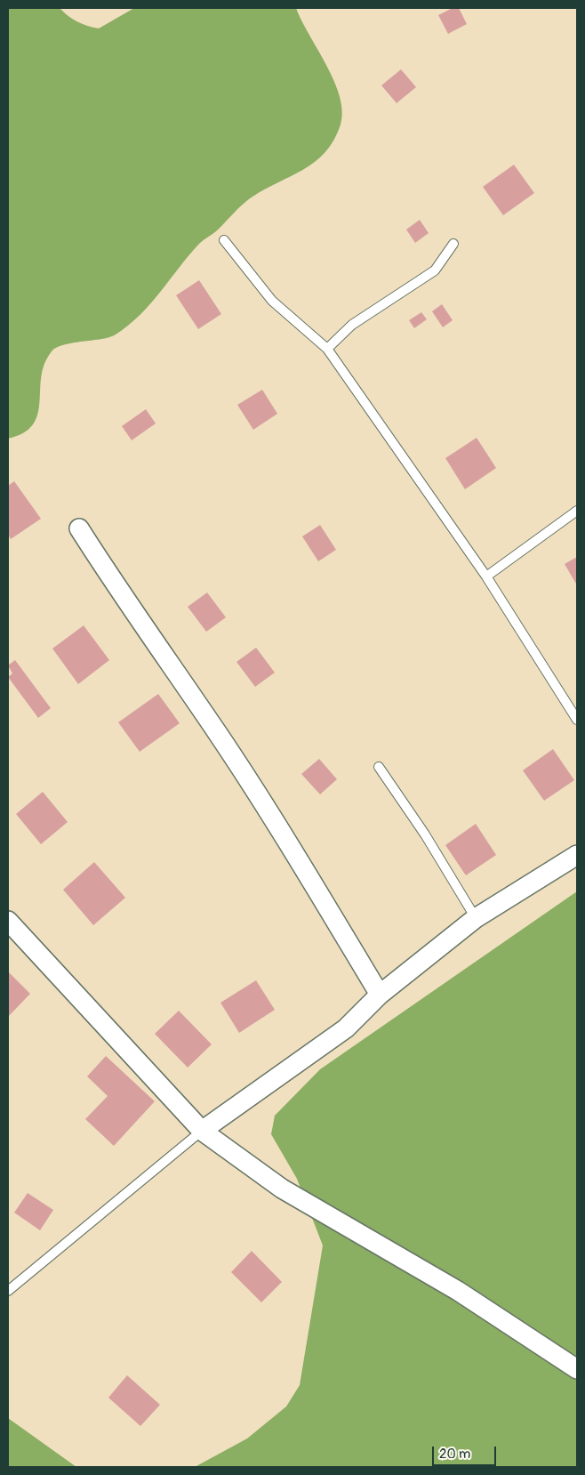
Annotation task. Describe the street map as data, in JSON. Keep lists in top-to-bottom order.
{
  "scale_bar": "20 m"
}
